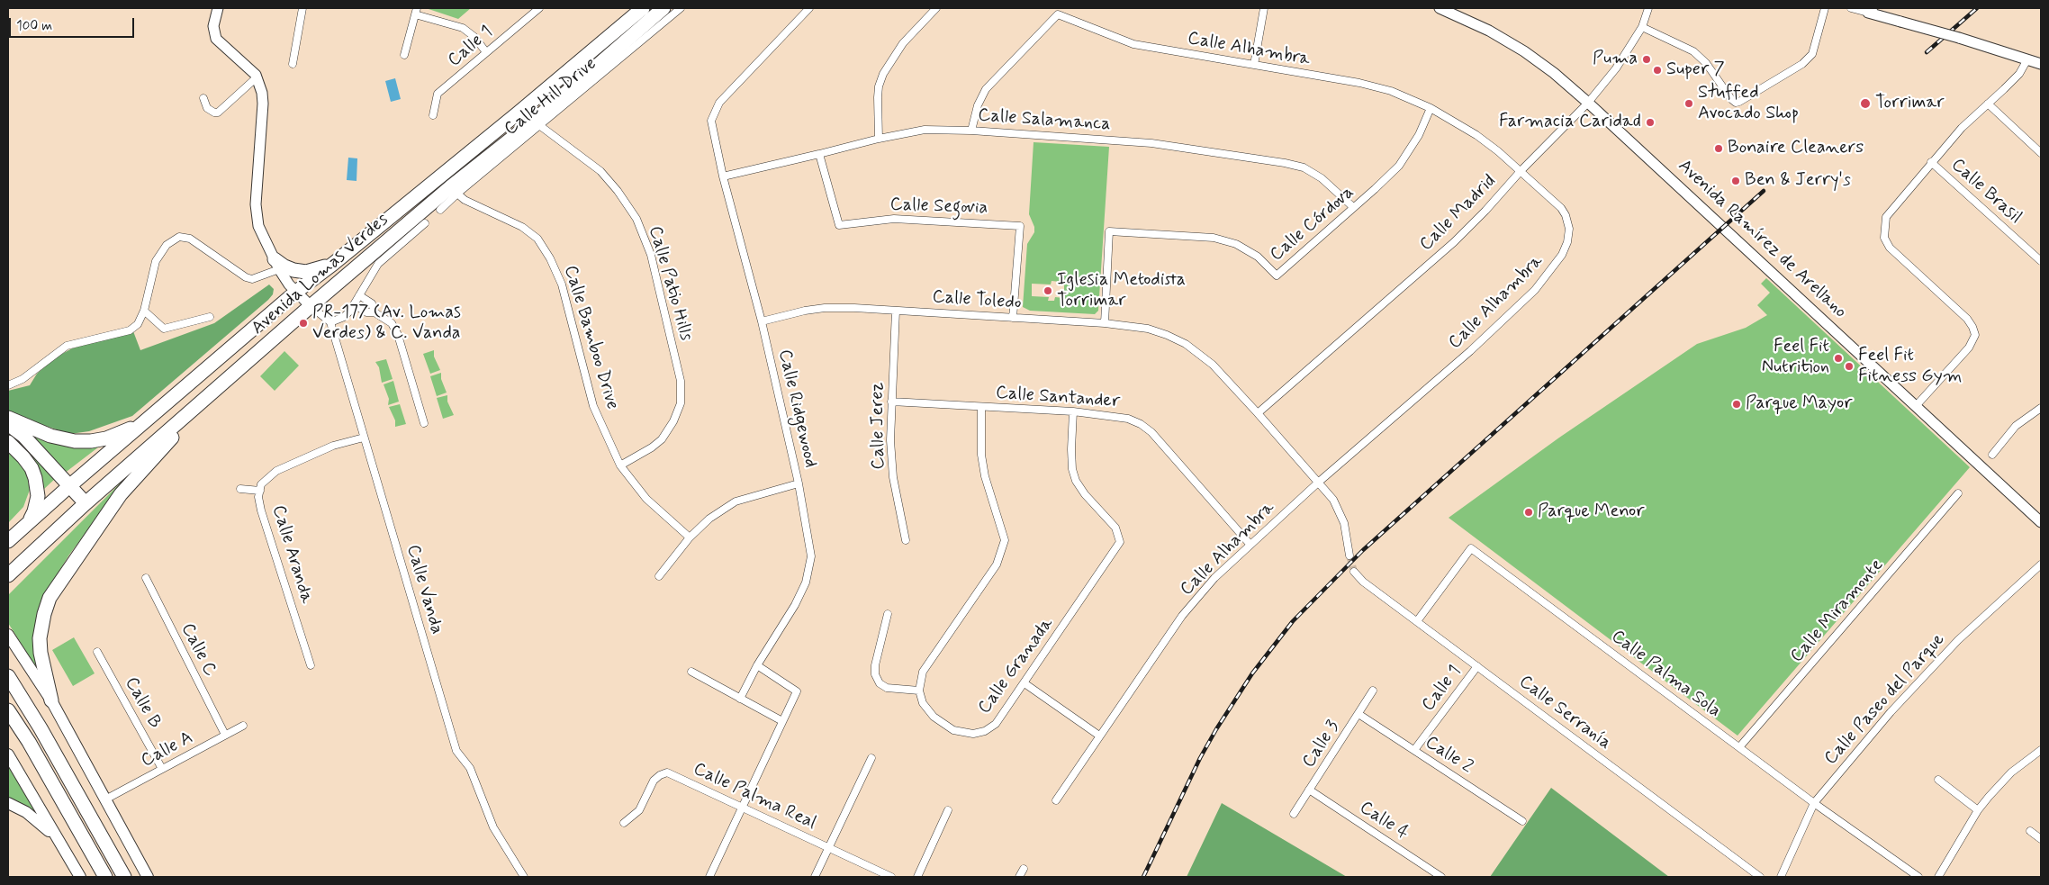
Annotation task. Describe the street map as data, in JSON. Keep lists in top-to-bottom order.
{
  "streets": {
    "highway": ["Avenida Lomas Verdes"],
    "street": [
      "Calle 1",
      "Calle Alhambra",
      "Calle Hill Drive",
      "Calle Salamanca",
      "Calle Brasil",
      "Calle Segovia",
      "Calle Madrid",
      "Calle Córdova",
      "Avenida Ramírez de Arellano",
      "Calle Patio Hills",
      "Calle Toledo",
      "Calle Bamboo Drive",
      "Calle Santander",
      "Calle Ridgewood",
      "Calle Jerez",
      "Calle Aranda",
      "Calle Vanda",
      "Calle Miramonte",
      "Calle C",
      "Calle Granada",
      "Calle Palma Sola",
      "Calle Paseo del Parque",
      "Calle B",
      "Calle Serranía",
      "Calle 3",
      "Calle A",
      "Calle 2",
      "Calle Palma Real",
      "Calle 4"
    ]
  },
  "crossings": [
    ["Calle 1", "Calle Serranía"],
    ["Calle 1", "Calle 2"],
    ["Calle Alhambra", "Calle Salamanca"],
    ["Calle Alhambra", "Calle Madrid"],
    ["Calle Alhambra", "Calle Córdova"],
    ["Calle Alhambra", "Calle Toledo"],
    ["Calle Alhambra", "Calle Santander"],
    ["Calle Hill Drive", "Calle Patio Hills"],
    ["Calle Hill Drive", "Calle Bamboo Drive"],
    ["Calle Salamanca", "Calle Segovia"],
    ["Calle Salamanca", "Calle Córdova"],
    ["Calle Salamanca", "Calle Ridgewood"],
    ["Calle Segovia", "Calle Toledo"],
    ["Calle Madrid", "Avenida Ramírez de Arellano"],
    ["Calle Madrid", "Calle Toledo"],
    ["Calle Córdova", "Calle Toledo"],
    ["Calle Patio Hills", "Calle Bamboo Drive"],
    ["Calle Toledo", "Calle Ridgewood"],
    ["Calle Toledo", "Calle Jerez"],
    ["Calle Santander", "Calle Jerez"],
    ["Calle Santander", "Calle Granada"],
    ["Calle Aranda", "Calle Vanda"],
    ["Calle Miramonte", "Calle Palma Sola"],
    ["Calle C", "Calle A"],
    ["Calle Palma Sola", "Calle Paseo del Parque"],
    ["Calle Palma Sola", "Calle Serranía"],
    ["Calle B", "Calle A"],
    ["Calle 3", "Calle 2"],
    ["Calle 3", "Calle 4"]
  ],
  "places": [
    "Puma",
    "Super 7",
    "Stuffed Avocado Shop",
    "Torrimar",
    "Farmacia Caridad",
    "Bonaire Cleaners",
    "Ben & Jerry's",
    "Iglesia Metodista Torrimar",
    "PR-177 (Av. Lomas Verdes) & C. Vanda",
    "Feel Fit Nutrition",
    "Feel Fit Fitness Gym",
    "Parque Mayor",
    "Parque Menor"
  ],
  "scale_bar": "100 m"
}
